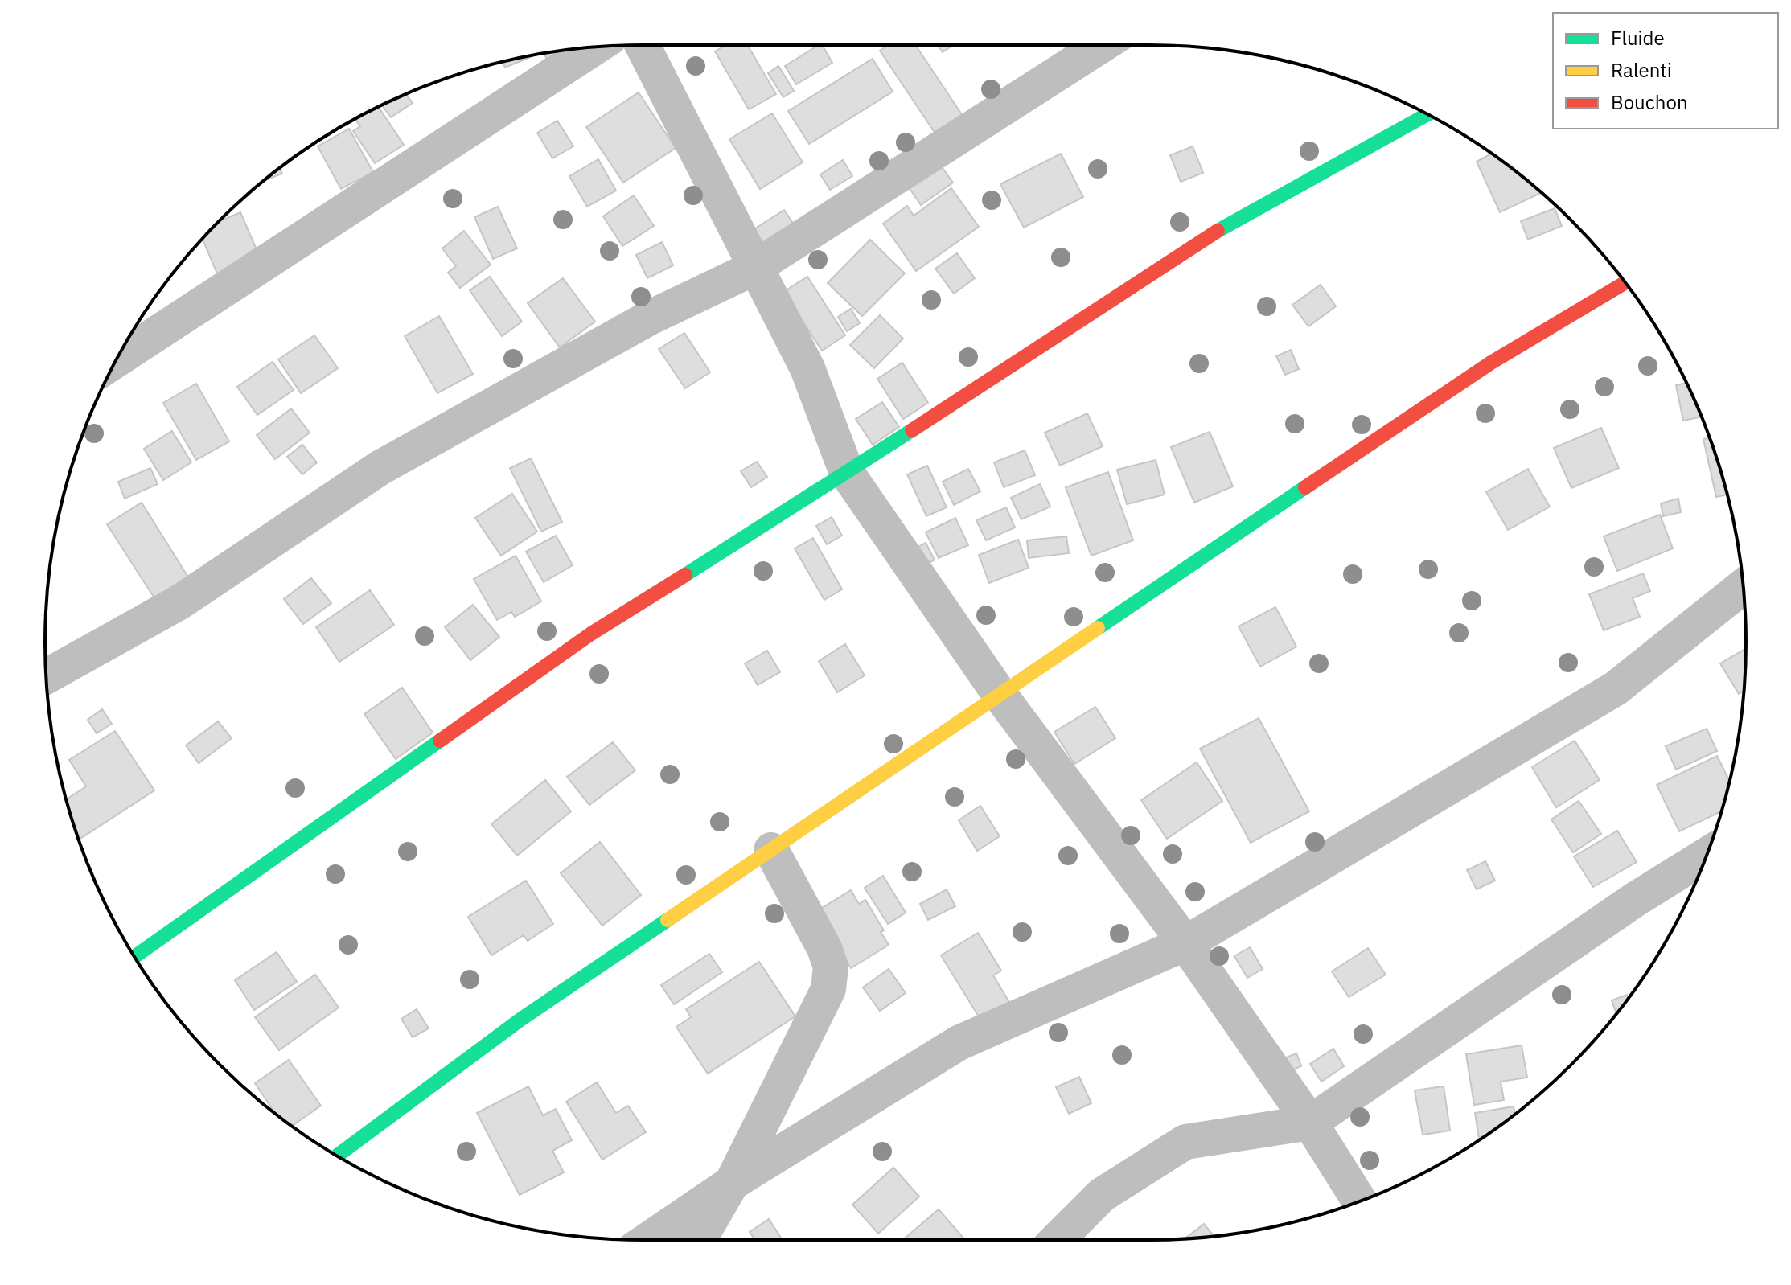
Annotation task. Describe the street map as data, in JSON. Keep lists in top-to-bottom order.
{
  "legend": ["Fluide", "Ralenti", "Bouchon"]
}
